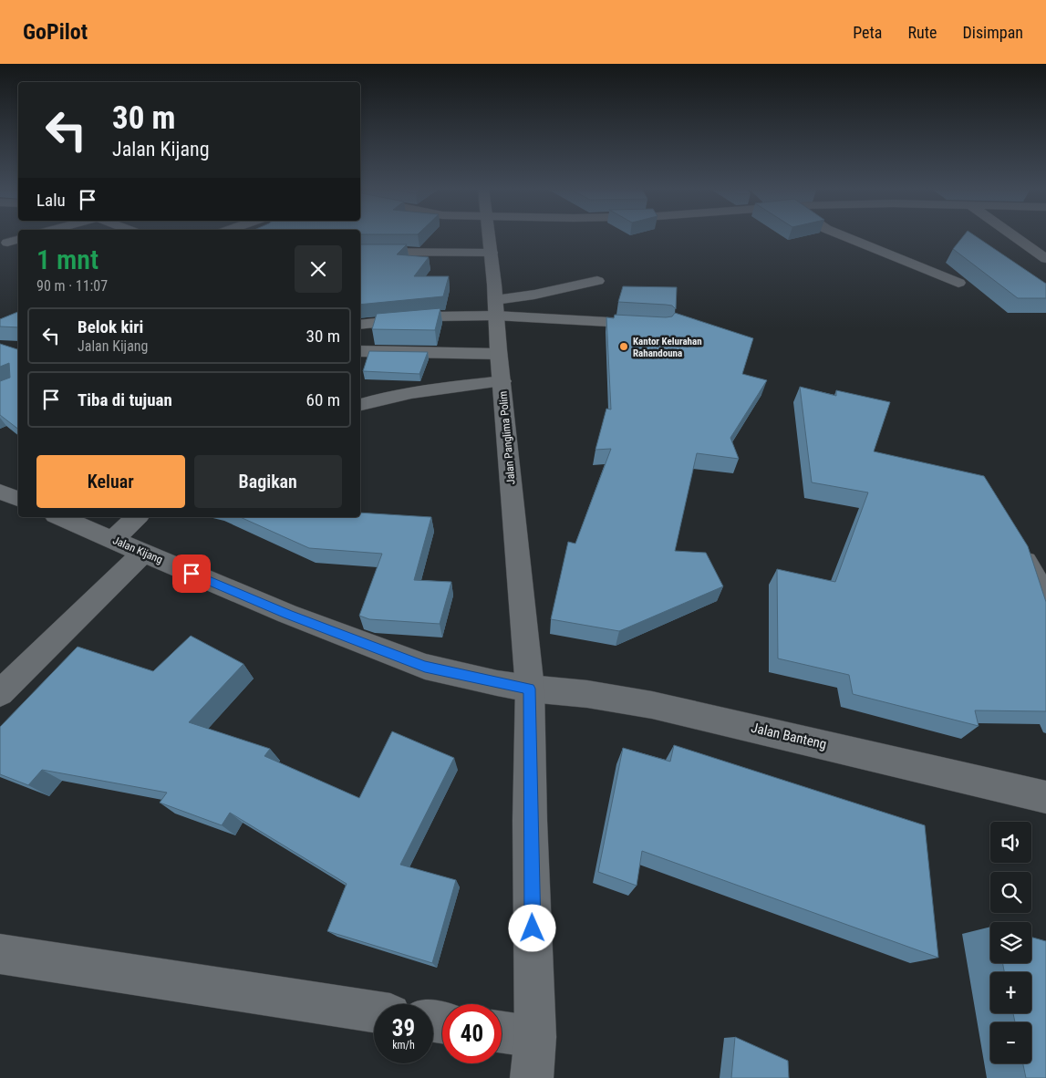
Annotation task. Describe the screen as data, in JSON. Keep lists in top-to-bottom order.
{
  "streets": {
    "street": ["Jalan Panglima Polim", "Jalan Kijang", "Jalan Banteng"]
  },
  "crossings": [
    ["Jalan Panglima Polim", "Jalan Kijang"],
    ["Jalan Panglima Polim", "Jalan Banteng"],
    ["Jalan Kijang", "Jalan Banteng"]
  ],
  "places": ["Kantor Kelurahan Rahandouna"],
  "page": {
    "header": "GoPilot",
    "nav": ["Peta", "Rute", "Disimpan"],
    "turn": ["30 m", "Jalan Kijang"],
    "then": "Lalu",
    "heading": ["1 mnt", "90 m · 11:07"],
    "list": [
      {
        "name": "Belok kiri",
        "note": "Jalan Kijang",
        "value": "30 m"
      },
      {
        "name": "Tiba di tujuan",
        "value": "60 m"
      }
    ],
    "buttons": ["Keluar", "Bagikan"],
    "map_buttons": ["+", "−"],
    "speed": "39 km/h",
    "limit": "40"
  }
}
